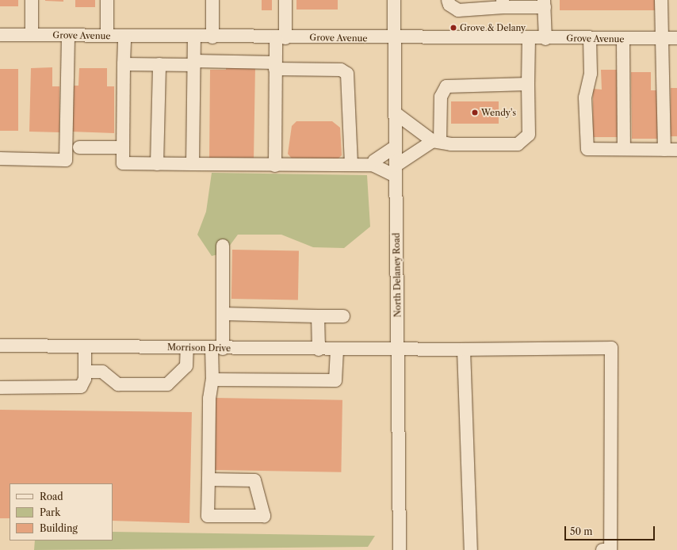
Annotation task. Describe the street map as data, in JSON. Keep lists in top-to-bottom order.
{
  "streets": {
    "street": ["Grove Avenue", "North Delaney Road", "Morrison Drive"]
  },
  "crossings": [
    ["Grove Avenue", "North Delaney Road"],
    ["North Delaney Road", "Morrison Drive"]
  ],
  "places": ["Grove & Delany", "Wendy's"],
  "legend": ["Road", "Park", "Building"],
  "scale_bar": "50 m"
}
